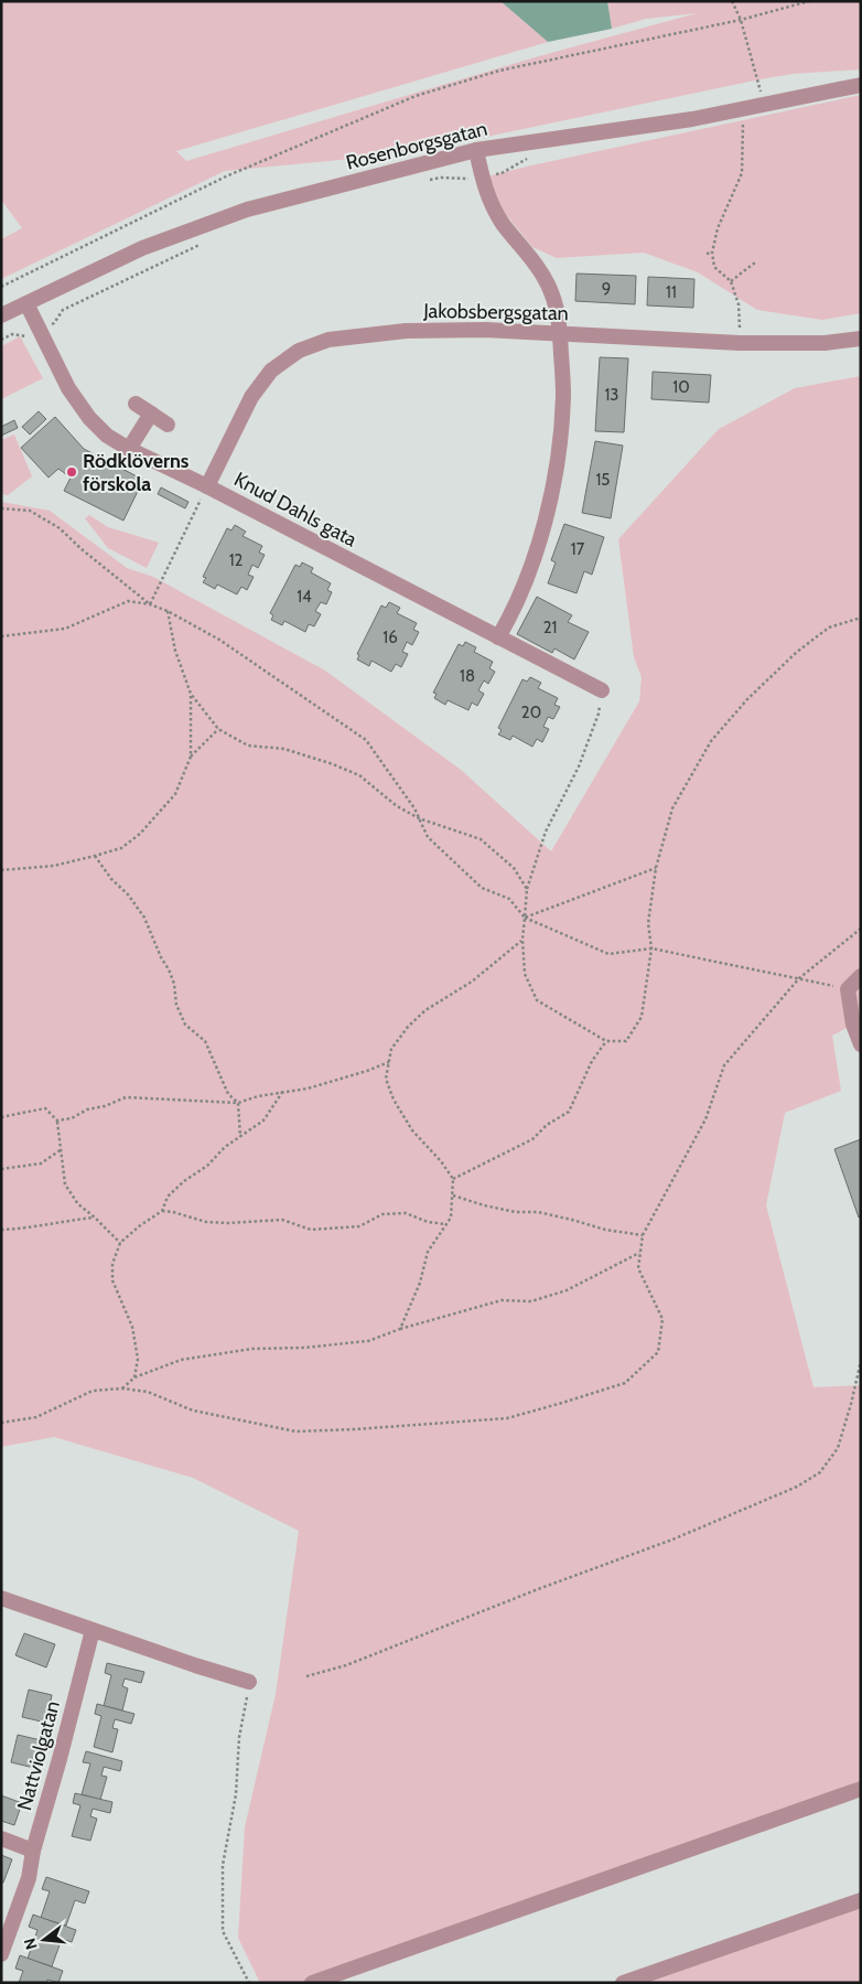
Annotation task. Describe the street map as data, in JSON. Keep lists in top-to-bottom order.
{
  "streets": {
    "street": [
      "Rosenborgsgatan",
      "Jakobsbergsgatan",
      "Knud Dahls gata",
      "Nattviolgatan"
    ]
  },
  "crossings": [
    ["Rosenborgsgatan", "Knud Dahls gata"],
    ["Jakobsbergsgatan", "Knud Dahls gata"]
  ],
  "places": ["Rödklöverns förskola"],
  "house_numbers": [
    "9",
    "11",
    "10",
    "13",
    "15",
    "17",
    "12",
    "14",
    "21",
    "16",
    "18",
    "20"
  ],
  "north": "left"
}
